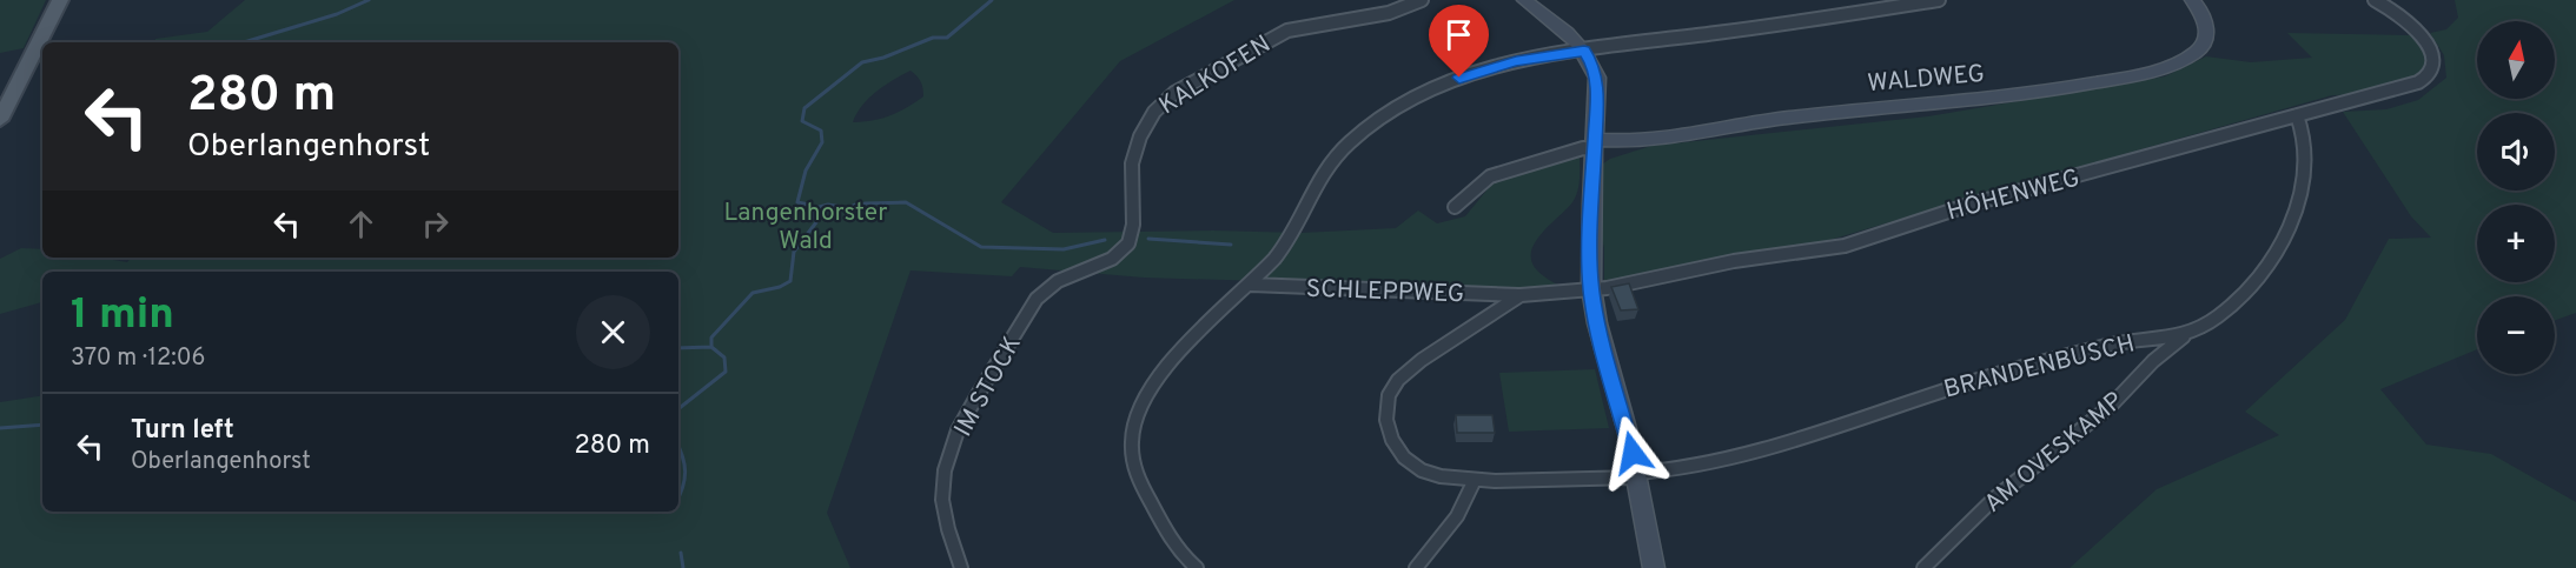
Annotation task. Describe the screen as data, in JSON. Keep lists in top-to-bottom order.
{
  "streets": {
    "street": [
      "KALKOFEN",
      "WALDWEG",
      "HÖHENWEG",
      "SCHLEPPWEG",
      "BRANDENBUSCH",
      "IM STOCK",
      "AM OVESKAMP"
    ]
  },
  "crossings": [
    ["KALKOFEN", "IM STOCK"],
    ["HÖHENWEG", "SCHLEPPWEG"],
    ["HÖHENWEG", "BRANDENBUSCH"],
    ["SCHLEPPWEG", "BRANDENBUSCH"],
    ["BRANDENBUSCH", "AM OVESKAMP"]
  ],
  "parks": ["Langenhorster Wald"],
  "north": "top",
  "page": {
    "map_buttons": ["+", "−"],
    "turn": ["280 m", "Oberlangenhorst"],
    "heading": ["1 min", "370 m · 12:06"],
    "list": [
      {
        "name": "Turn left",
        "note": "Oberlangenhorst",
        "value": "280 m"
      }
    ]
  }
}
